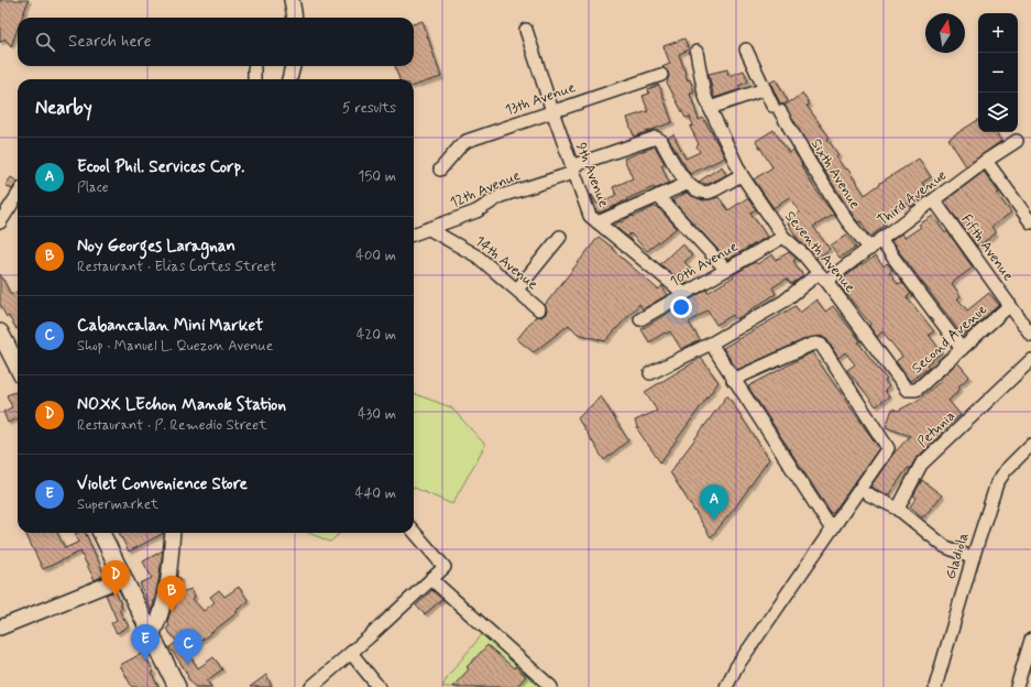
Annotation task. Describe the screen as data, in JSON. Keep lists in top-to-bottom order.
{
  "streets": {
    "street": [
      "13th Avenue",
      "Sixth Avenue",
      "9th Avenue",
      "12th Avenue",
      "Third Avenue",
      "Fifth Avenue",
      "Seventh Avenue",
      "14th Avenue",
      "10th Avenue",
      "Second Avenue",
      "Petunia",
      "Gladiola"
    ]
  },
  "crossings": [
    ["13th Avenue", "9th Avenue"],
    ["Sixth Avenue", "Third Avenue"],
    ["9th Avenue", "12th Avenue"],
    ["9th Avenue", "10th Avenue"],
    ["12th Avenue", "14th Avenue"],
    ["Third Avenue", "Fifth Avenue"],
    ["Third Avenue", "Seventh Avenue"],
    ["Fifth Avenue", "Second Avenue"],
    ["Seventh Avenue", "10th Avenue"],
    ["Seventh Avenue", "Second Avenue"]
  ],
  "north": "top",
  "page": {
    "map_buttons": ["+", "−"],
    "search": "Search here",
    "heading": ["Nearby", "5 results"],
    "list": [
      {
        "mark": "A",
        "name": "Ecool Phil. Services Corp.",
        "note": "Place",
        "value": "150 m"
      },
      {
        "mark": "B",
        "name": "Noy Georges Laragnan",
        "note": "Restaurant · Elias Cortes Street",
        "value": "400 m"
      },
      {
        "mark": "C",
        "name": "Cabancalan Mini Market",
        "note": "Shop · Manuel L. Quezon Avenue",
        "value": "420 m"
      },
      {
        "mark": "D",
        "name": "NOXX LEchon Manok Station",
        "note": "Restaurant · P. Remedio Street",
        "value": "430 m"
      },
      {
        "mark": "E",
        "name": "Violet Convenience Store",
        "note": "Supermarket",
        "value": "440 m"
      }
    ],
    "pins": [
      "A",
      "D",
      "B",
      "E",
      "C"
    ]
  }
}
